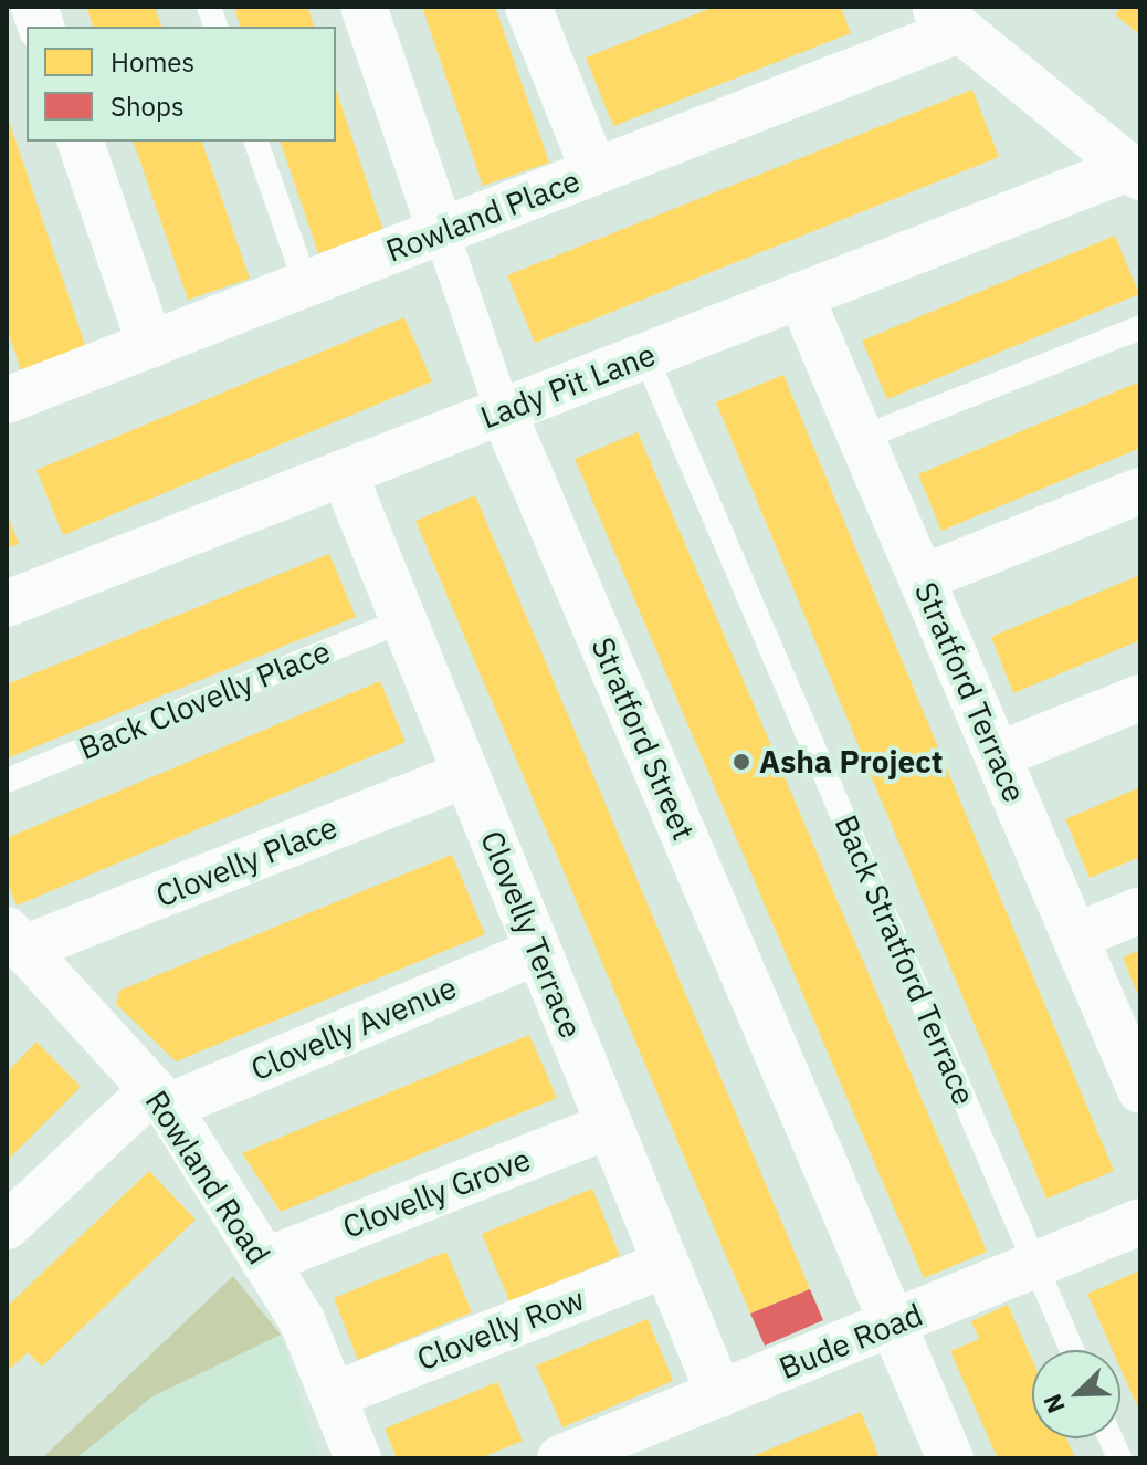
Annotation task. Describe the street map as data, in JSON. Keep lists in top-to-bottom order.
{
  "streets": {
    "street": [
      "Rowland Place",
      "Lady Pit Lane",
      "Stratford Terrace",
      "Stratford Street",
      "Clovelly Place",
      "Clovelly Terrace",
      "Clovelly Avenue",
      "Rowland Road",
      "Clovelly Grove",
      "Clovelly Row",
      "Bude Road"
    ],
    "lane": ["Back Clovelly Place", "Back Stratford Terrace"]
  },
  "crossings": [
    ["Rowland Place", "Stratford Street"],
    ["Lady Pit Lane", "Stratford Terrace"],
    ["Lady Pit Lane", "Stratford Street"],
    ["Lady Pit Lane", "Clovelly Terrace"],
    ["Lady Pit Lane", "Back Stratford Terrace"],
    ["Back Clovelly Place", "Clovelly Terrace"],
    ["Stratford Street", "Bude Road"],
    ["Clovelly Place", "Clovelly Terrace"],
    ["Clovelly Place", "Rowland Road"],
    ["Clovelly Terrace", "Clovelly Avenue"],
    ["Clovelly Terrace", "Clovelly Grove"],
    ["Clovelly Terrace", "Clovelly Row"],
    ["Clovelly Terrace", "Bude Road"],
    ["Back Stratford Terrace", "Bude Road"],
    ["Clovelly Avenue", "Rowland Road"],
    ["Rowland Road", "Clovelly Grove"],
    ["Rowland Road", "Clovelly Row"]
  ],
  "places": ["Asha Project"],
  "legend": ["Homes", "Shops"],
  "north": "bottom left"
}
